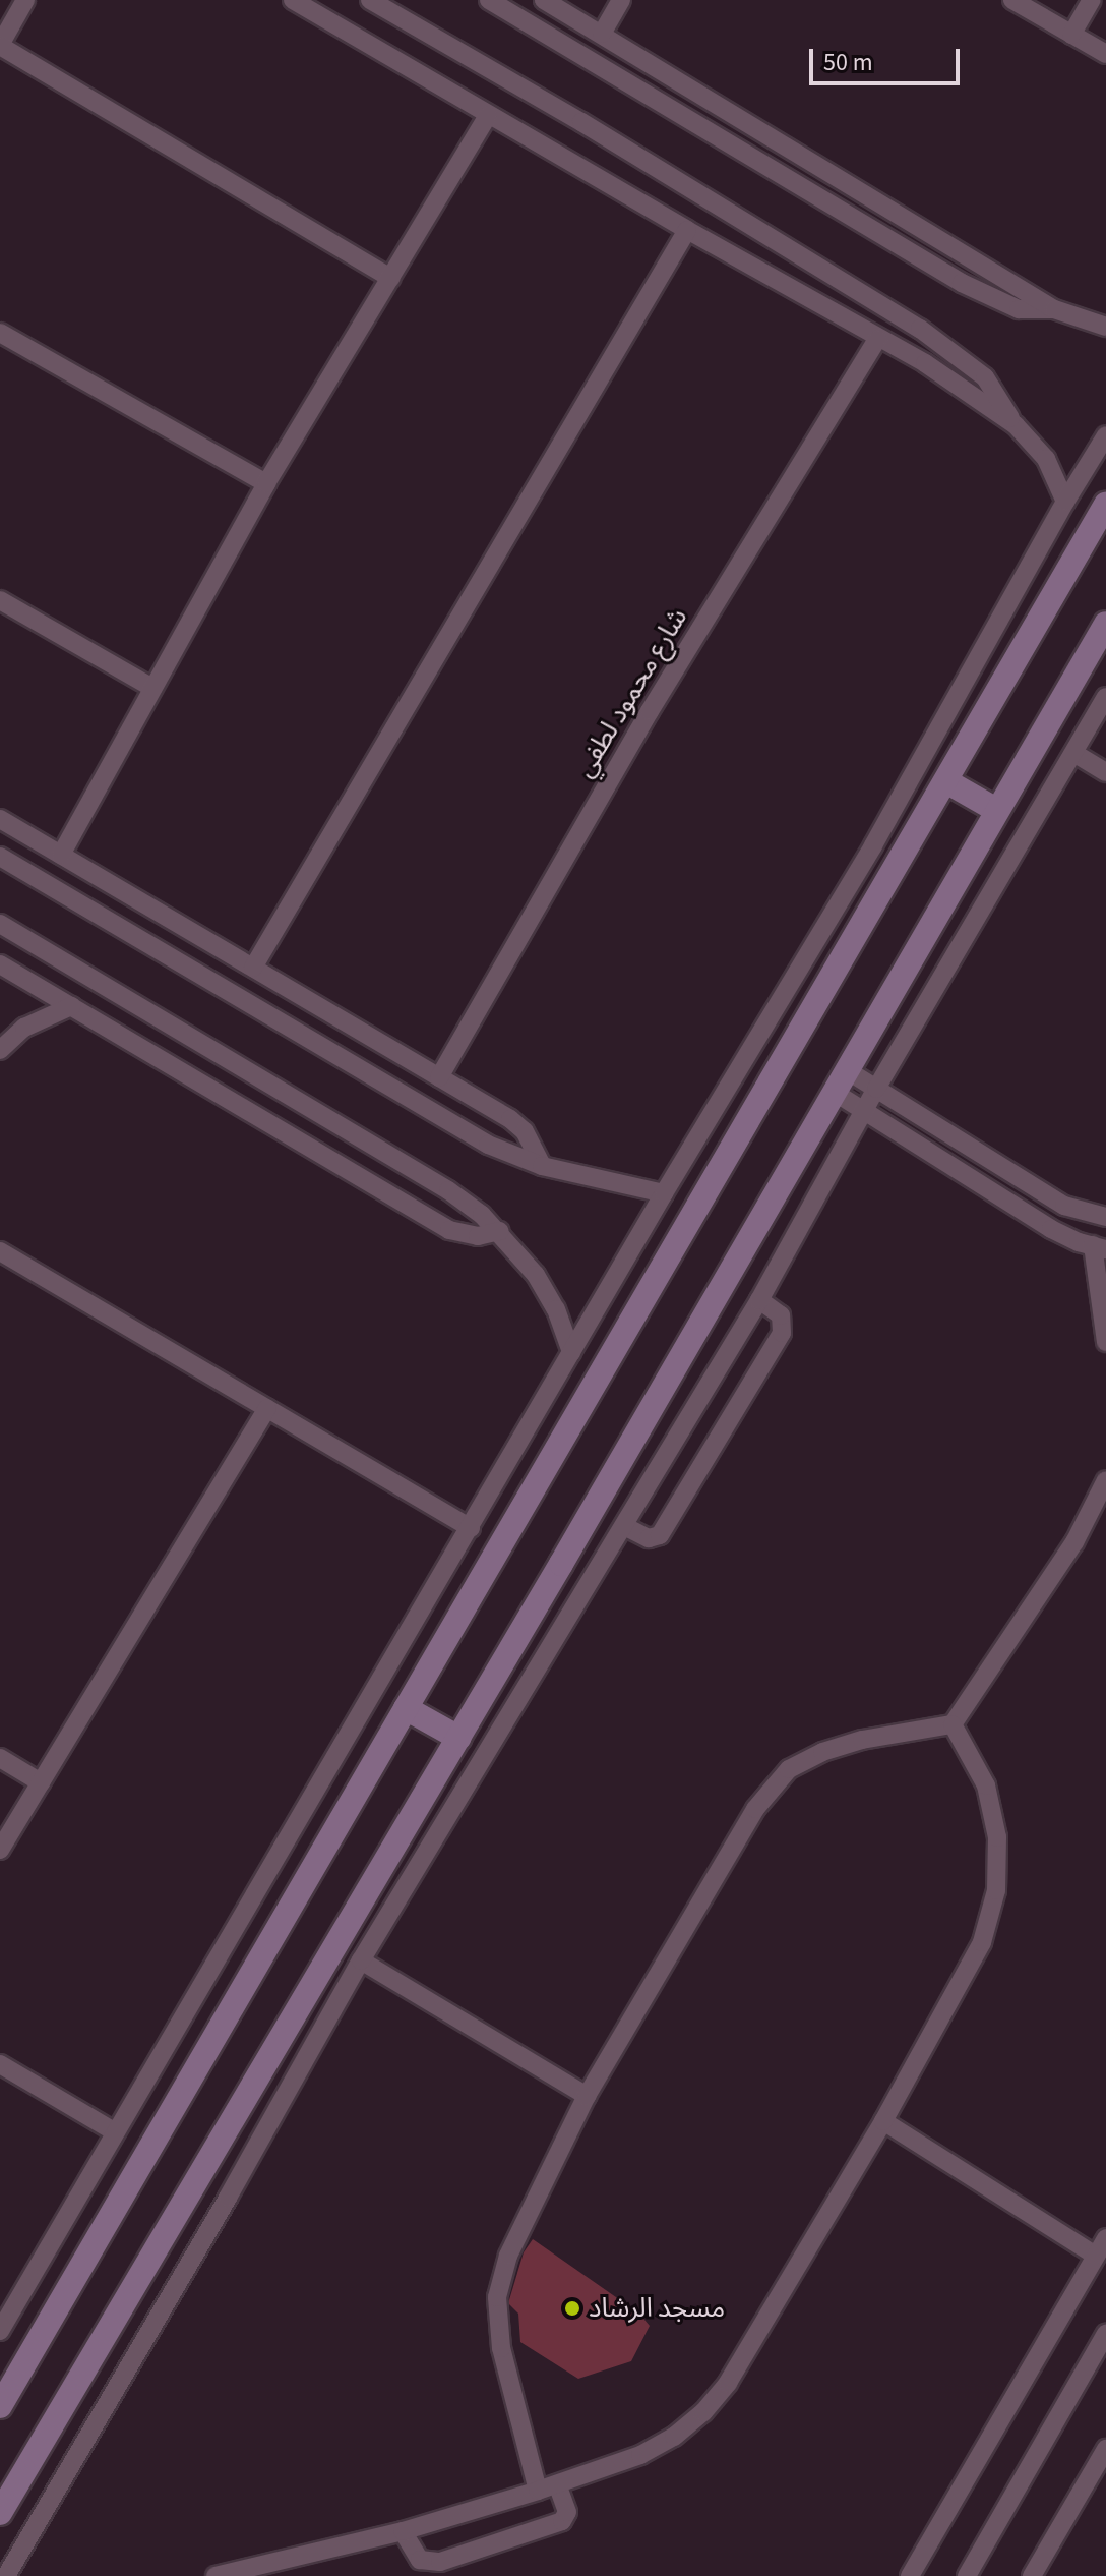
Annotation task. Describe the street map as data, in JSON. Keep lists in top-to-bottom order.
{
  "streets": {
    "street": ["شارع محمود لطفي"]
  },
  "places": ["مسجد الرشاد"],
  "scale_bar": "50 m"
}
